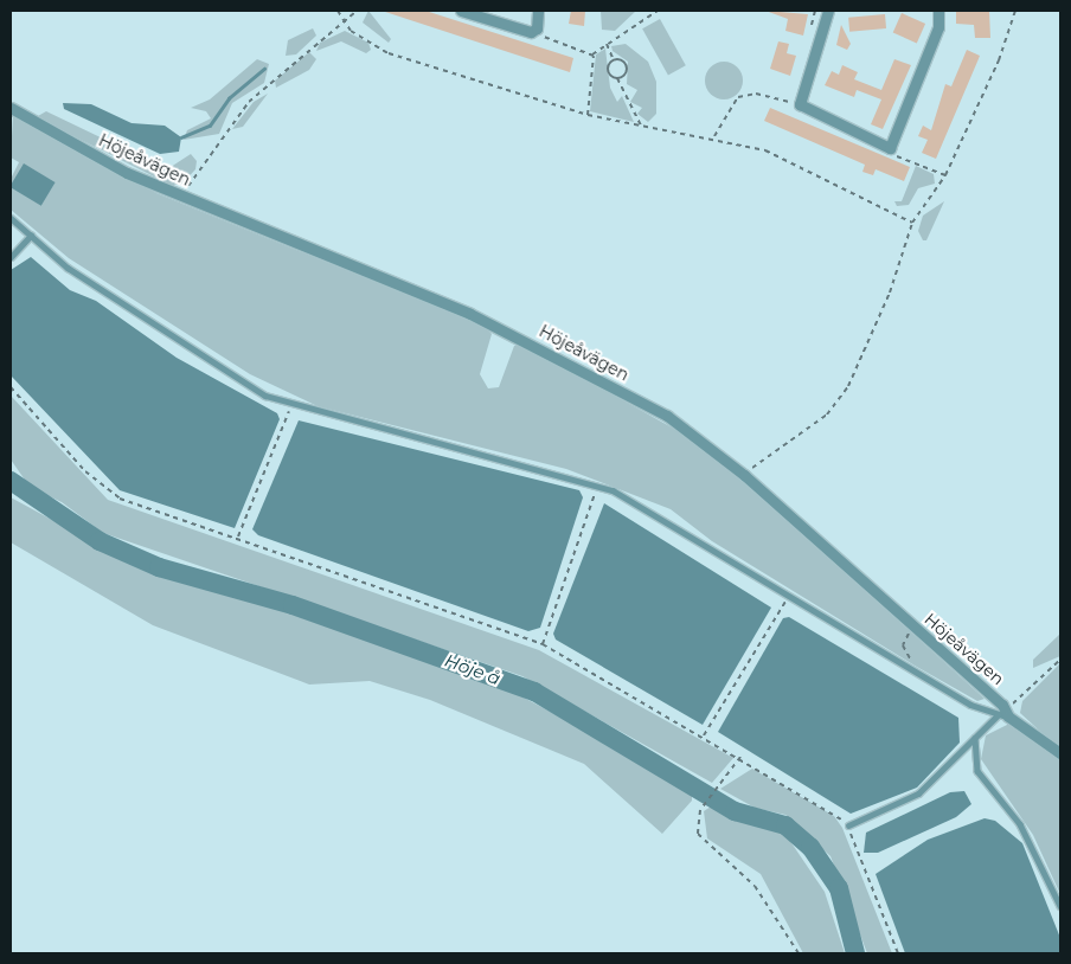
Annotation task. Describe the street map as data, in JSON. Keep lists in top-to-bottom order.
{
  "streets": {
    "street": ["Höjeåvägen"]
  },
  "water": ["Höje å"]
}
